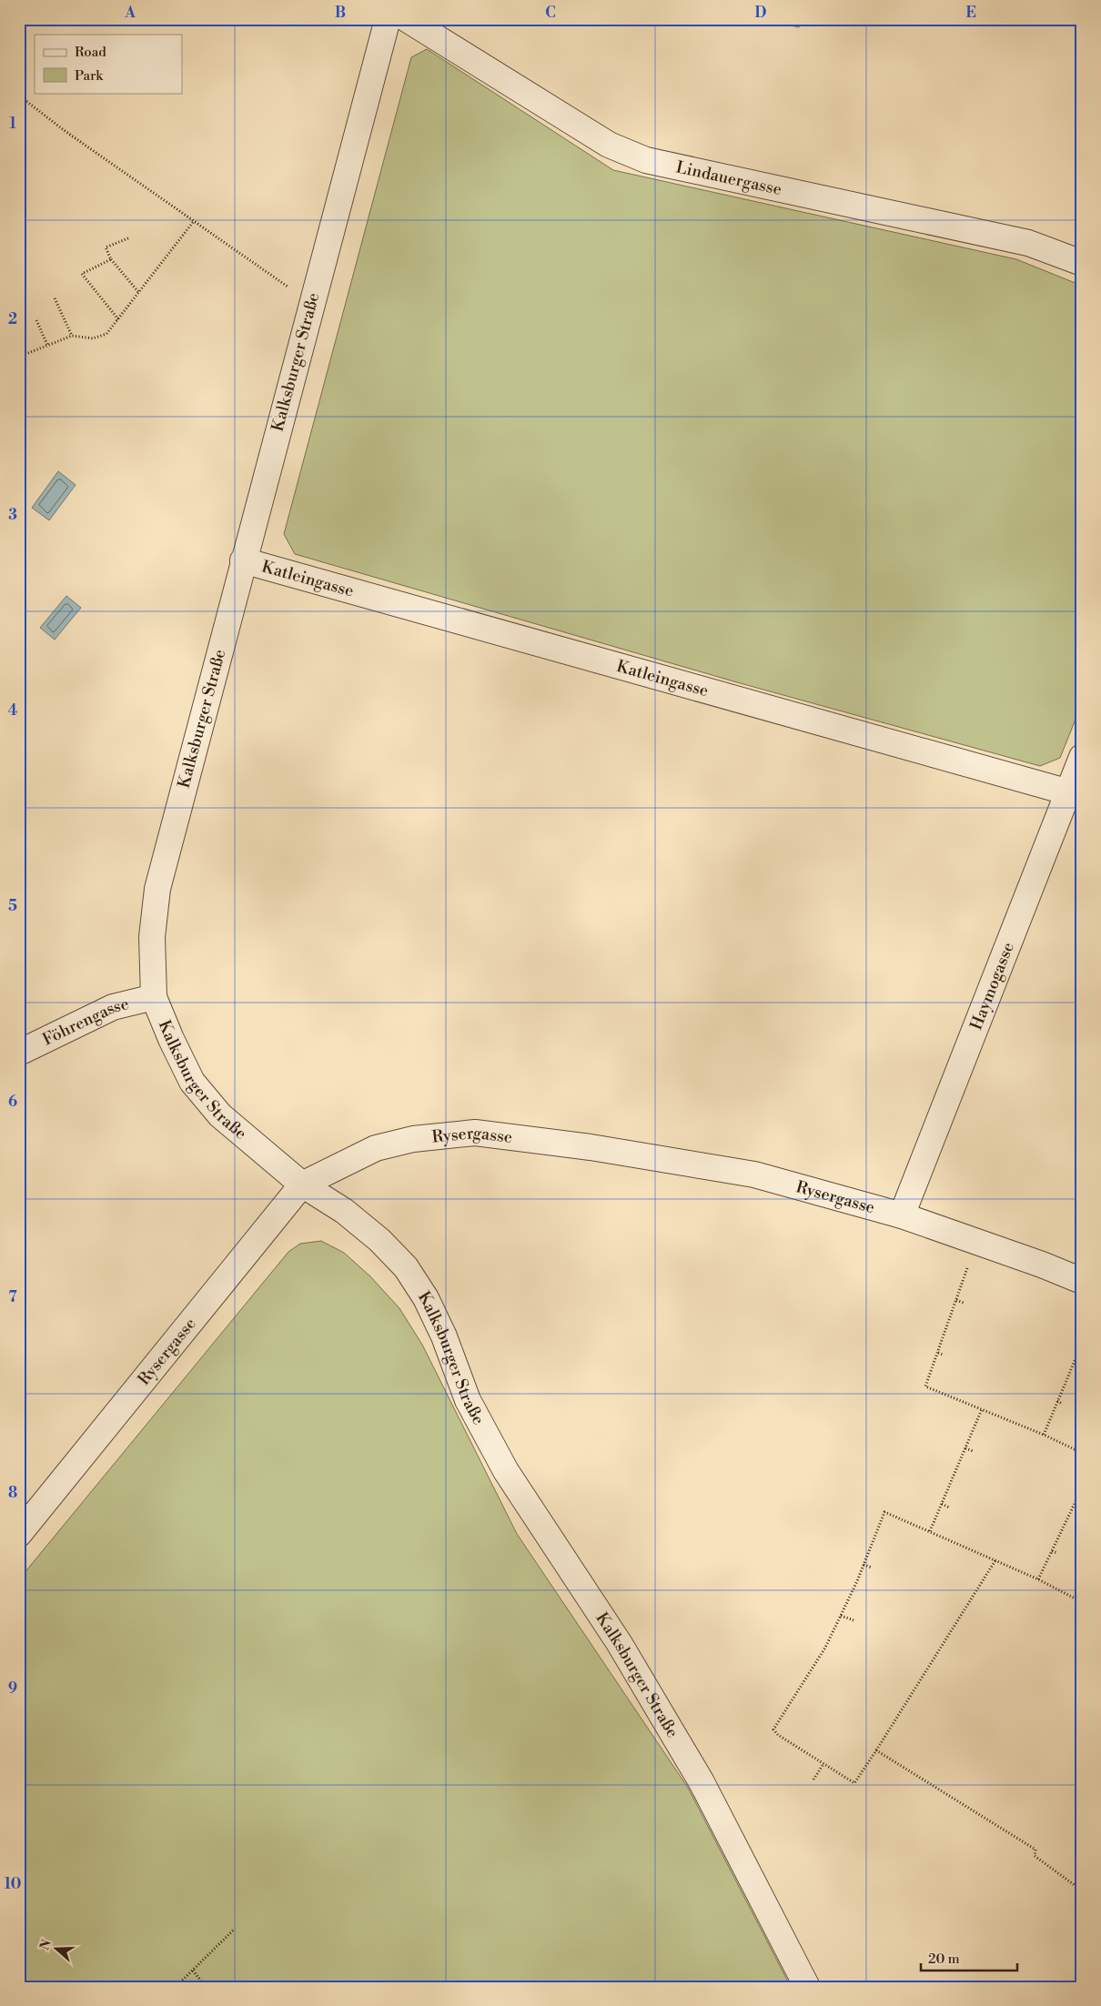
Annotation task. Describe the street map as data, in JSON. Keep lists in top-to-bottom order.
{
  "streets": {
    "street": [
      "Lindauergasse",
      "Kalksburger Straße",
      "Katleingasse",
      "Haymogasse",
      "Föhrengasse",
      "Rysergasse"
    ]
  },
  "crossings": [
    ["Kalksburger Straße", "Katleingasse"],
    ["Kalksburger Straße", "Föhrengasse"],
    ["Kalksburger Straße", "Rysergasse"],
    ["Katleingasse", "Haymogasse"],
    ["Haymogasse", "Rysergasse"]
  ],
  "legend": ["Road", "Park"],
  "scale_bar": "20 m",
  "north": "left",
  "grid": {
    "columns": [
      "A",
      "B",
      "C",
      "D",
      "E"
    ],
    "rows": [
      "1",
      "2",
      "3",
      "4",
      "5",
      "6",
      "7",
      "8",
      "9",
      "10"
    ]
  }
}
